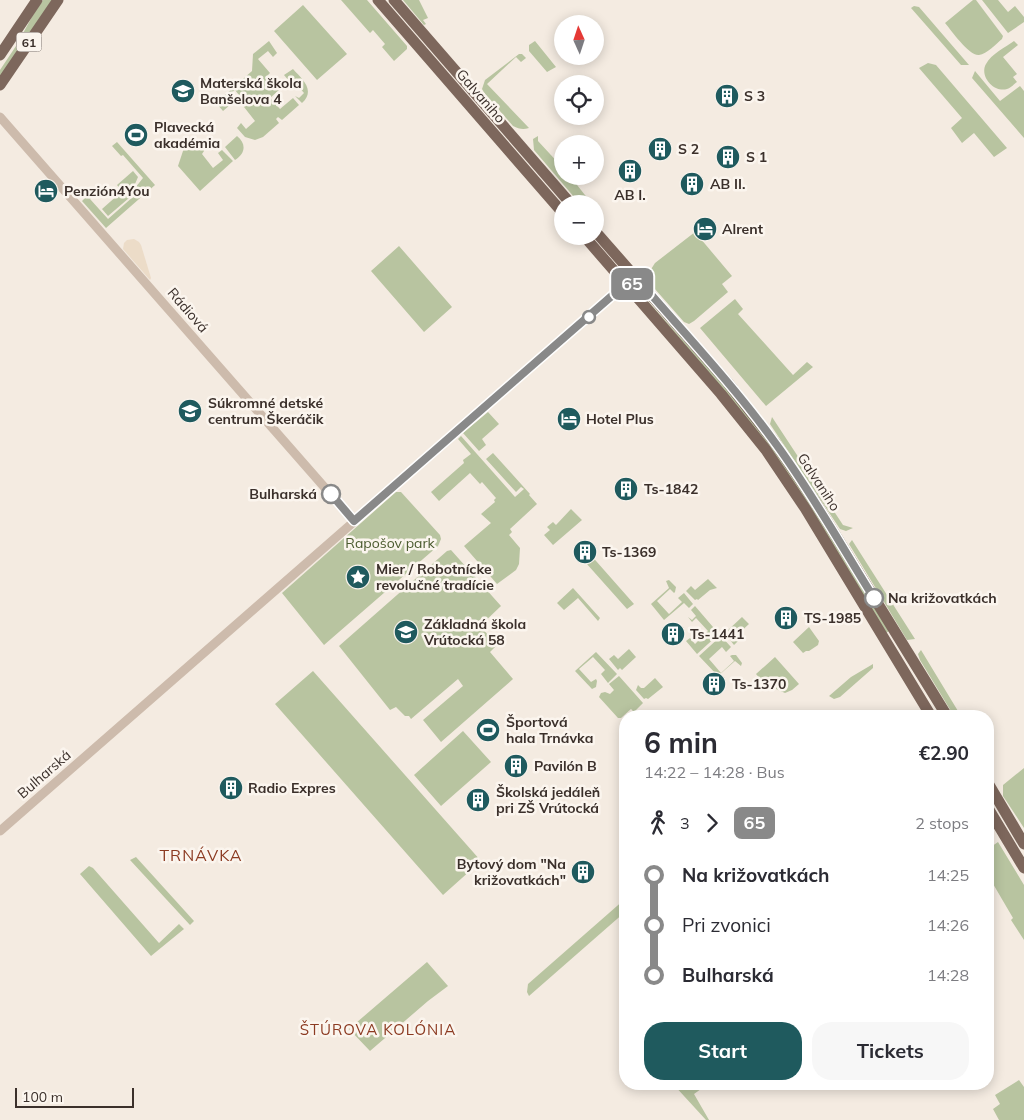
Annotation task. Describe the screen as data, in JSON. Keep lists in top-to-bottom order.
{
  "streets": {
    "main road": ["61", "Galvaniho"],
    "street": ["Rádiová", "Bulharská"]
  },
  "crossings": [
    ["Galvaniho", "Bulharská"],
    ["Rádiová", "Bulharská"]
  ],
  "districts": ["TRNÁVKA", "ŠTÚROVA KOLÓNIA"],
  "parks": ["Rapošov park"],
  "places": {
    "school or university": ["Materská škola Banšelova 4", "Súkromné detské centrum Škeráčik", "Základná škola Vrútocká 58"],
    "building": [
      "S 3",
      "S 2",
      "S 1",
      "AB I.",
      "AB II.",
      "Ts-1842",
      "Ts-1369",
      "TS-1985",
      "Ts-1441",
      "Ts-1370",
      "Pavilón B",
      "Radio Expres",
      "Školská jedáleň pri ZŠ Vrútocká",
      "Bytový dom \"Na križovatkách\""
    ],
    "sports": ["Plavecká akadémia", "Športová hala Trnávka"],
    "hotel": ["Penzión4You", "Alrent", "Hotel Plus"],
    "other": ["Bulharská", "Na križovatkách"],
    "place": ["Mier / Robotnícke revolučné tradície"]
  },
  "lines": ["bus line 65"],
  "scale_bar": "100 m",
  "north": "top",
  "page": {
    "on_map": "65",
    "map_buttons": ["+", "−"],
    "heading": ["6 min", "14:22 – 14:28 · Bus", "€2.90"],
    "legs": ["3", "65", "2 stops"],
    "list": [
      {
        "name": "Na križovatkách",
        "value": "14:25"
      },
      {
        "name": "Pri zvonici",
        "value": "14:26"
      },
      {
        "name": "Bulharská",
        "value": "14:28"
      }
    ],
    "buttons": ["Start", "Tickets"],
    "scale": "100 m"
  }
}
